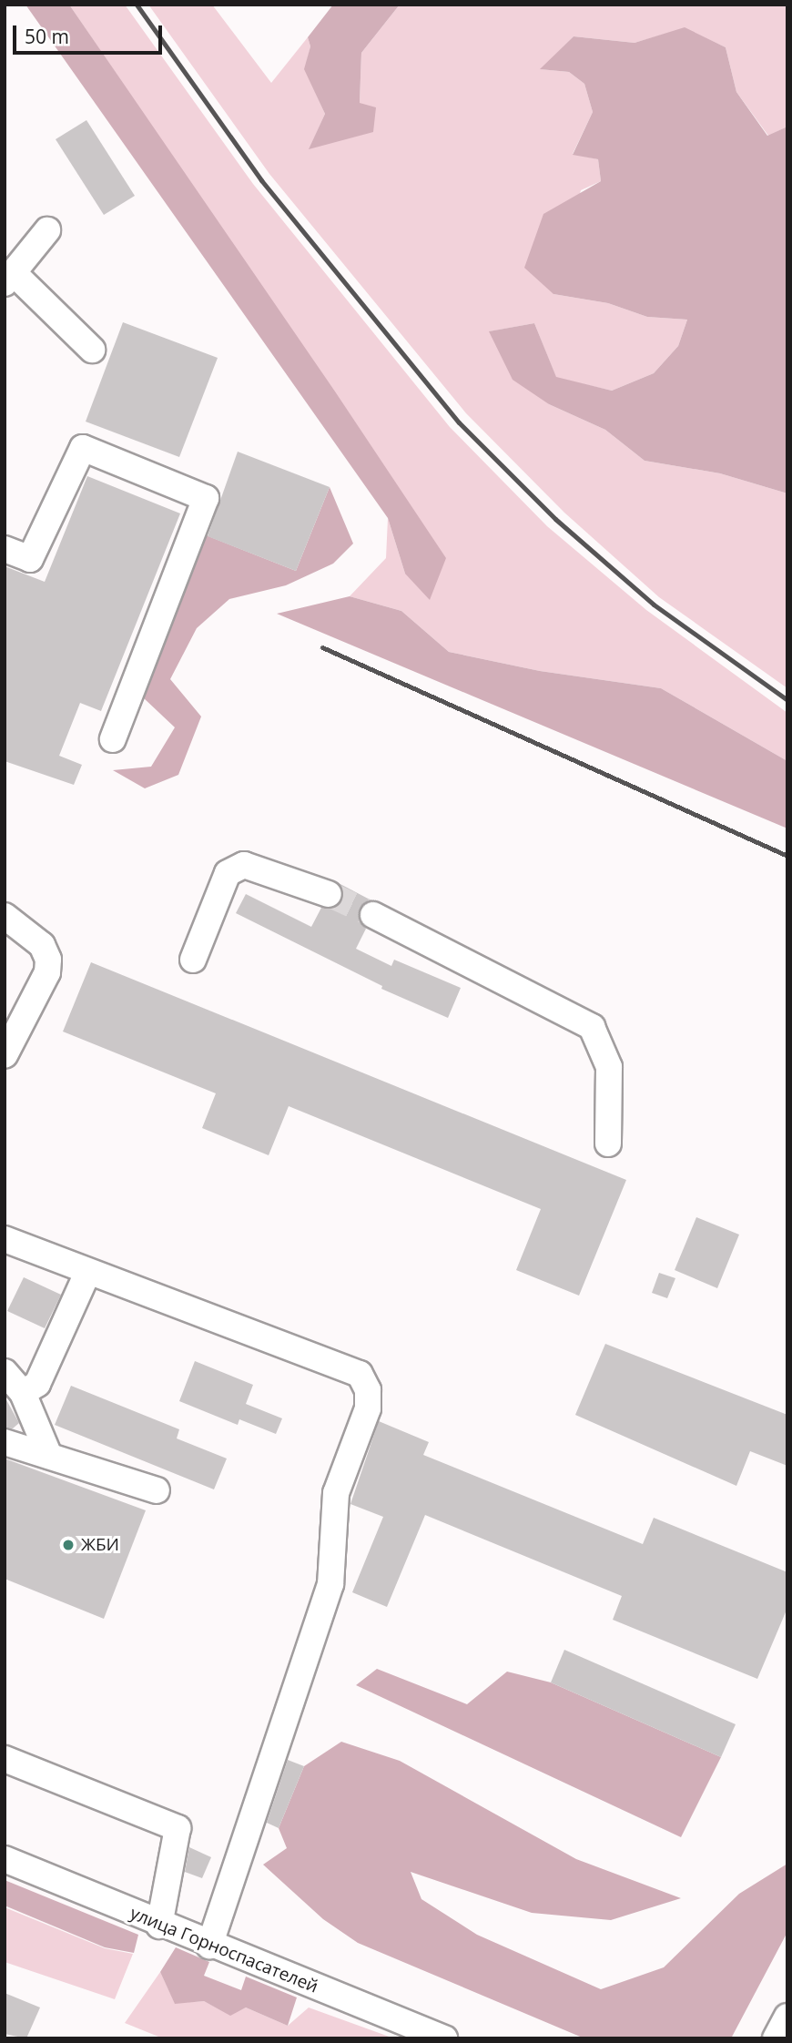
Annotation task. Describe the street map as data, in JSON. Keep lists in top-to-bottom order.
{
  "streets": {
    "street": ["улица Горноспасателей"]
  },
  "places": ["ЖБИ"],
  "scale_bar": "50 m"
}
